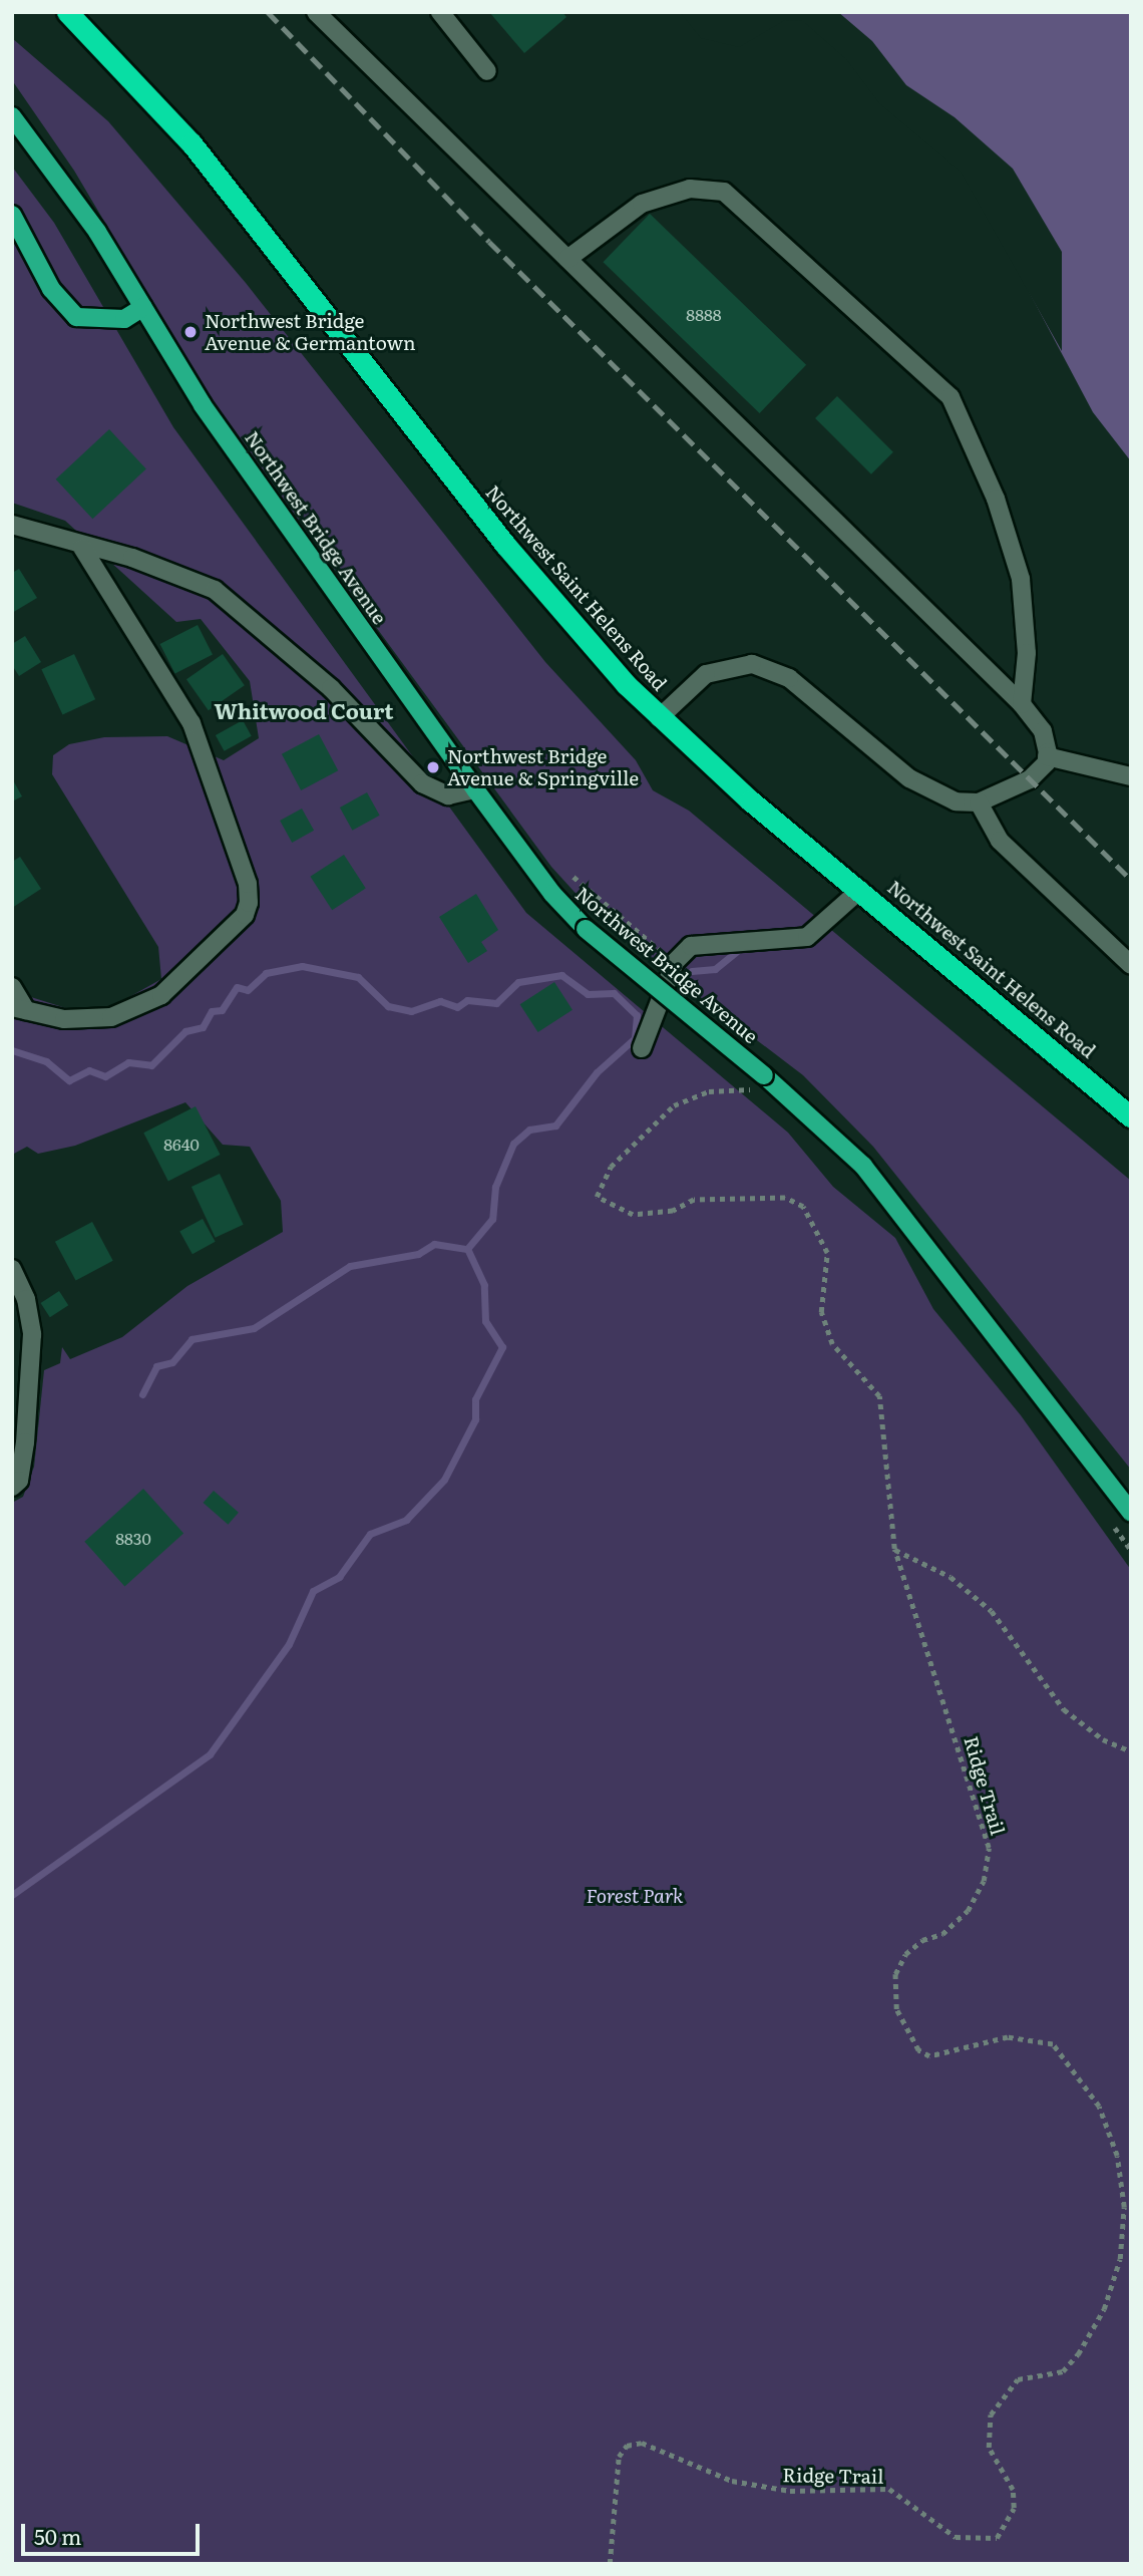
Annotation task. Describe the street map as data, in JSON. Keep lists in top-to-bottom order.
{
  "streets": {
    "highway": ["Northwest Saint Helens Road"],
    "main road": ["Northwest Bridge Avenue"],
    "path": ["Ridge Trail"]
  },
  "crossings": [
    ["Northwest Bridge Avenue", "Ridge Trail"]
  ],
  "districts": ["Whitwood Court"],
  "parks": ["Forest Park"],
  "places": ["Northwest Bridge Avenue & Germantown", "Northwest Bridge Avenue & Springville"],
  "house_numbers": ["8888", "8640", "8830"],
  "scale_bar": "50 m"
}
